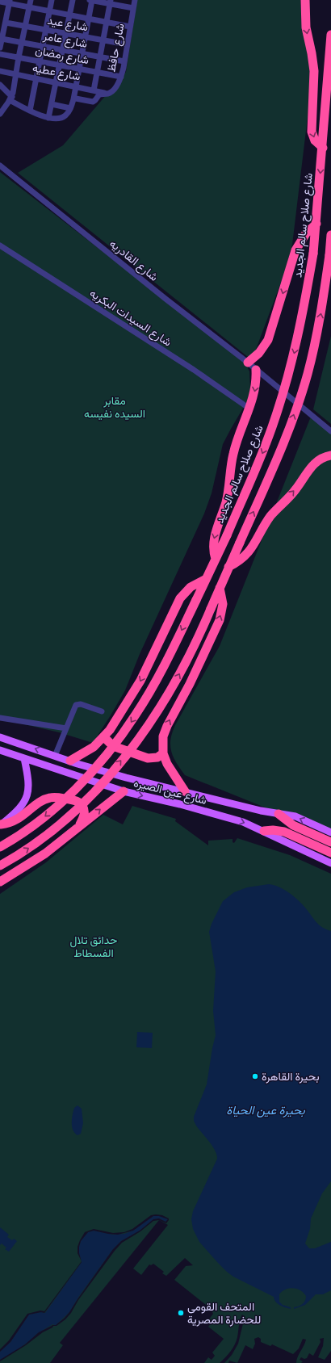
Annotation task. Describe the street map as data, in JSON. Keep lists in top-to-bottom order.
{
  "streets": {
    "highway": ["شارع صلاح سالم الجديد"],
    "main road": ["شارع عين الصيره"],
    "street": [
      "شارع عيد",
      "شارع عامر",
      "شارع حافظ",
      "شارع رمضان",
      "شارع عطيه",
      "شارع القادريه",
      "شارع السيدات البكريه"
    ]
  },
  "crossings": [
    ["شارع عيد", "شارع حافظ"],
    ["شارع عامر", "شارع حافظ"],
    ["شارع حافظ", "شارع رمضان"],
    ["شارع حافظ", "شارع عطيه"]
  ],
  "water": ["بحيرة عين الحياة"],
  "parks": ["مقابر السيده نفيسه", "حدائق تلال الفسطاط"],
  "places": ["بحيرة القاهرة", "المتحف القومى للحضارة المصرية"]
}
